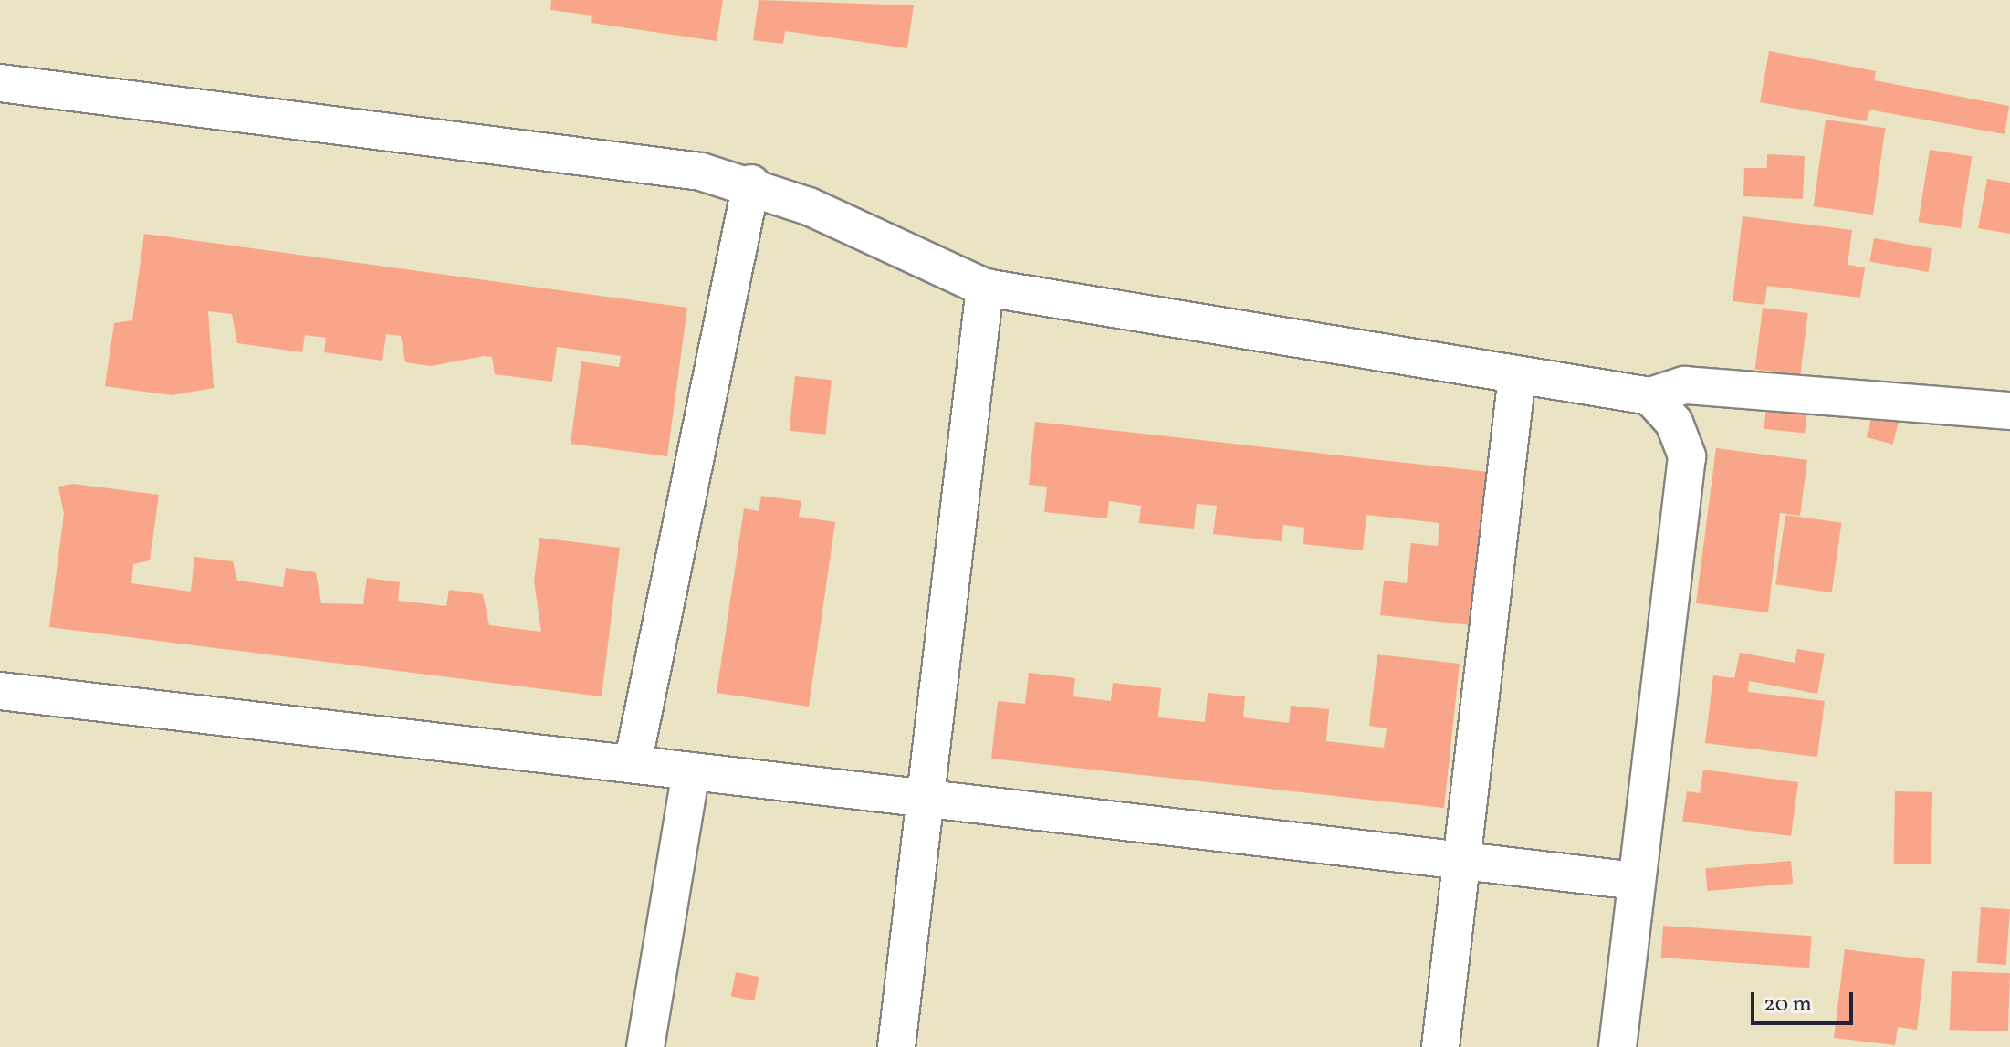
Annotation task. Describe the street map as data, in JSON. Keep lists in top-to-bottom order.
{
  "scale_bar": "20 m"
}
